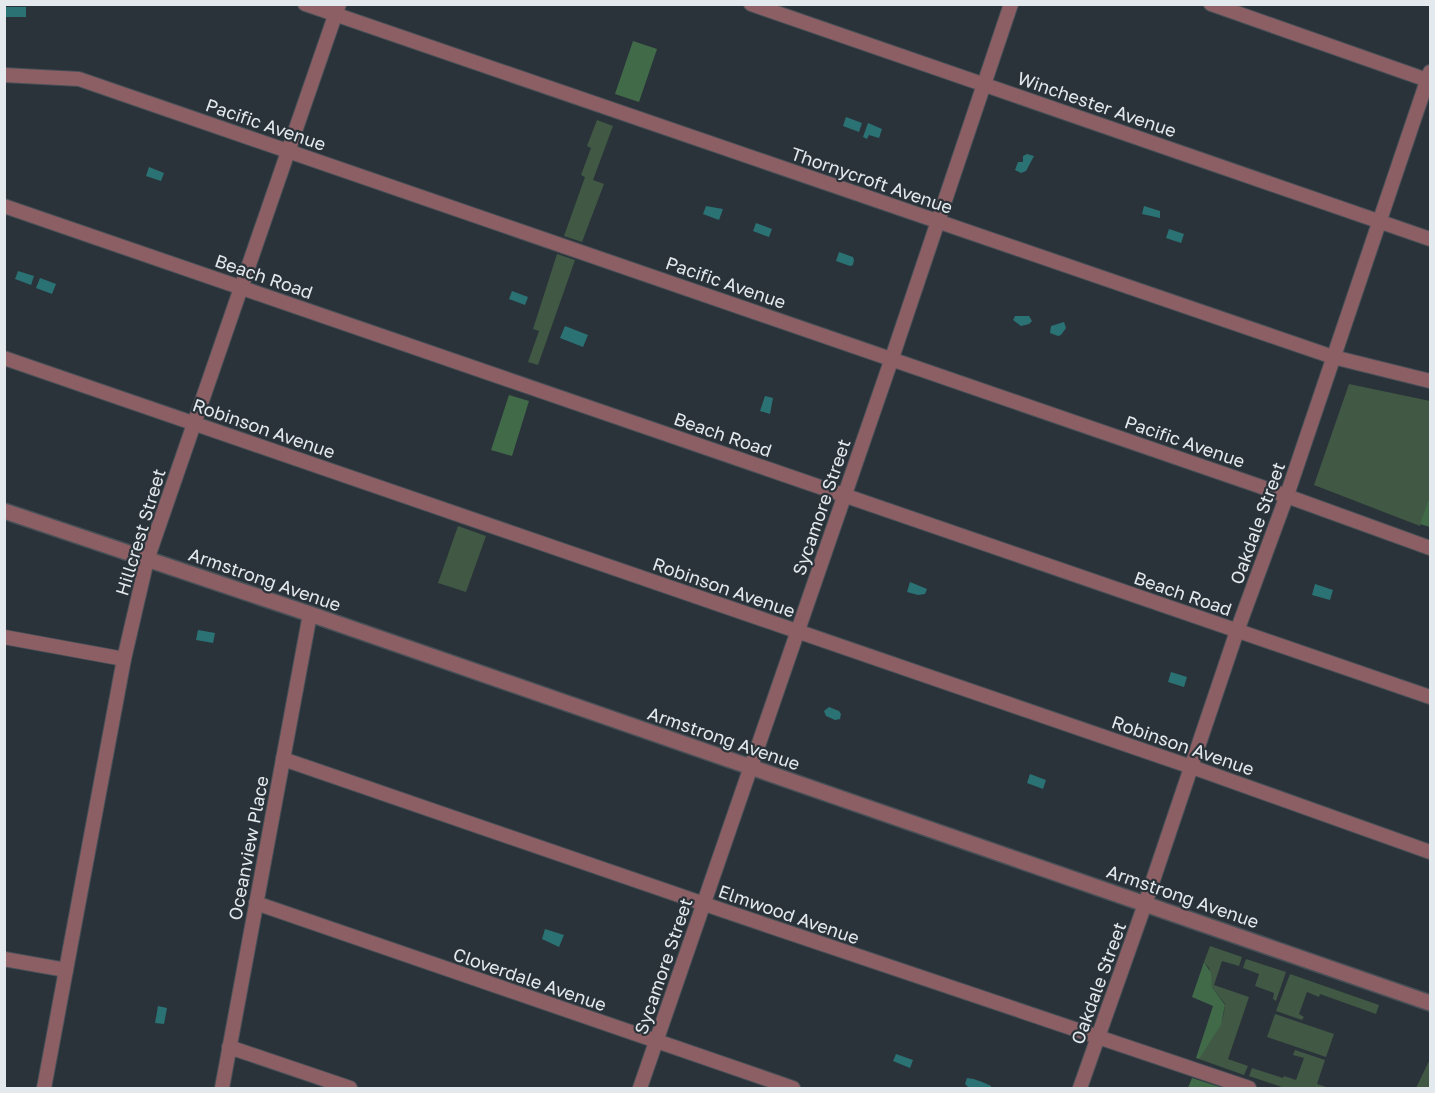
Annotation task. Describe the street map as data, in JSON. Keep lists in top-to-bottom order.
{
  "streets": {
    "street": [
      "Winchester Avenue",
      "Pacific Avenue",
      "Thornycroft Avenue",
      "Beach Road",
      "Robinson Avenue",
      "Sycamore Street",
      "Oakdale Street",
      "Hillcrest Street",
      "Armstrong Avenue",
      "Oceanview Place",
      "Elmwood Avenue",
      "Cloverdale Avenue"
    ]
  },
  "crossings": [
    ["Winchester Avenue", "Sycamore Street"],
    ["Winchester Avenue", "Oakdale Street"],
    ["Pacific Avenue", "Sycamore Street"],
    ["Pacific Avenue", "Oakdale Street"],
    ["Pacific Avenue", "Hillcrest Street"],
    ["Thornycroft Avenue", "Sycamore Street"],
    ["Thornycroft Avenue", "Oakdale Street"],
    ["Thornycroft Avenue", "Hillcrest Street"],
    ["Beach Road", "Sycamore Street"],
    ["Beach Road", "Oakdale Street"],
    ["Beach Road", "Hillcrest Street"],
    ["Robinson Avenue", "Sycamore Street"],
    ["Robinson Avenue", "Oakdale Street"],
    ["Robinson Avenue", "Hillcrest Street"],
    ["Sycamore Street", "Armstrong Avenue"],
    ["Sycamore Street", "Elmwood Avenue"],
    ["Sycamore Street", "Cloverdale Avenue"],
    ["Oakdale Street", "Armstrong Avenue"],
    ["Oakdale Street", "Elmwood Avenue"],
    ["Hillcrest Street", "Armstrong Avenue"],
    ["Armstrong Avenue", "Oceanview Place"],
    ["Oceanview Place", "Elmwood Avenue"],
    ["Oceanview Place", "Cloverdale Avenue"]
  ]
}
